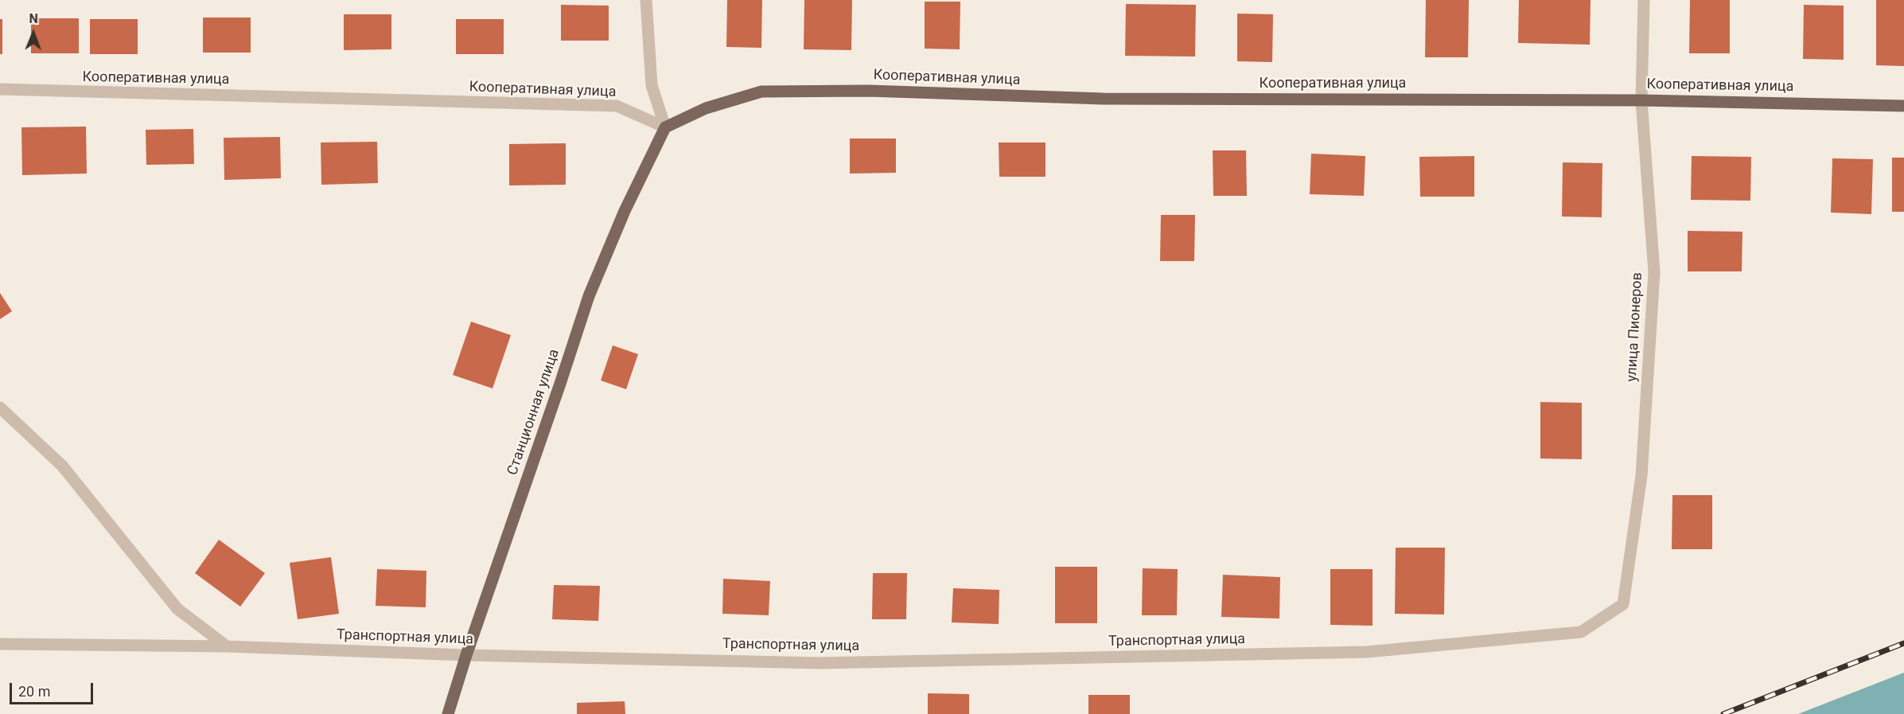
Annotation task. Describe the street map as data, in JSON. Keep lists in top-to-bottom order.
{
  "streets": {
    "main road": ["Кооперативная улица", "Станционная улица"],
    "street": ["улица Пионеров", "Транспортная улица"]
  },
  "crossings": [
    ["Кооперативная улица", "улица Пионеров"],
    ["Кооперативная улица", "Станционная улица"],
    ["улица Пионеров", "Транспортная улица"],
    ["Станционная улица", "Транспортная улица"]
  ],
  "scale_bar": "20 m",
  "north": "top"
}
